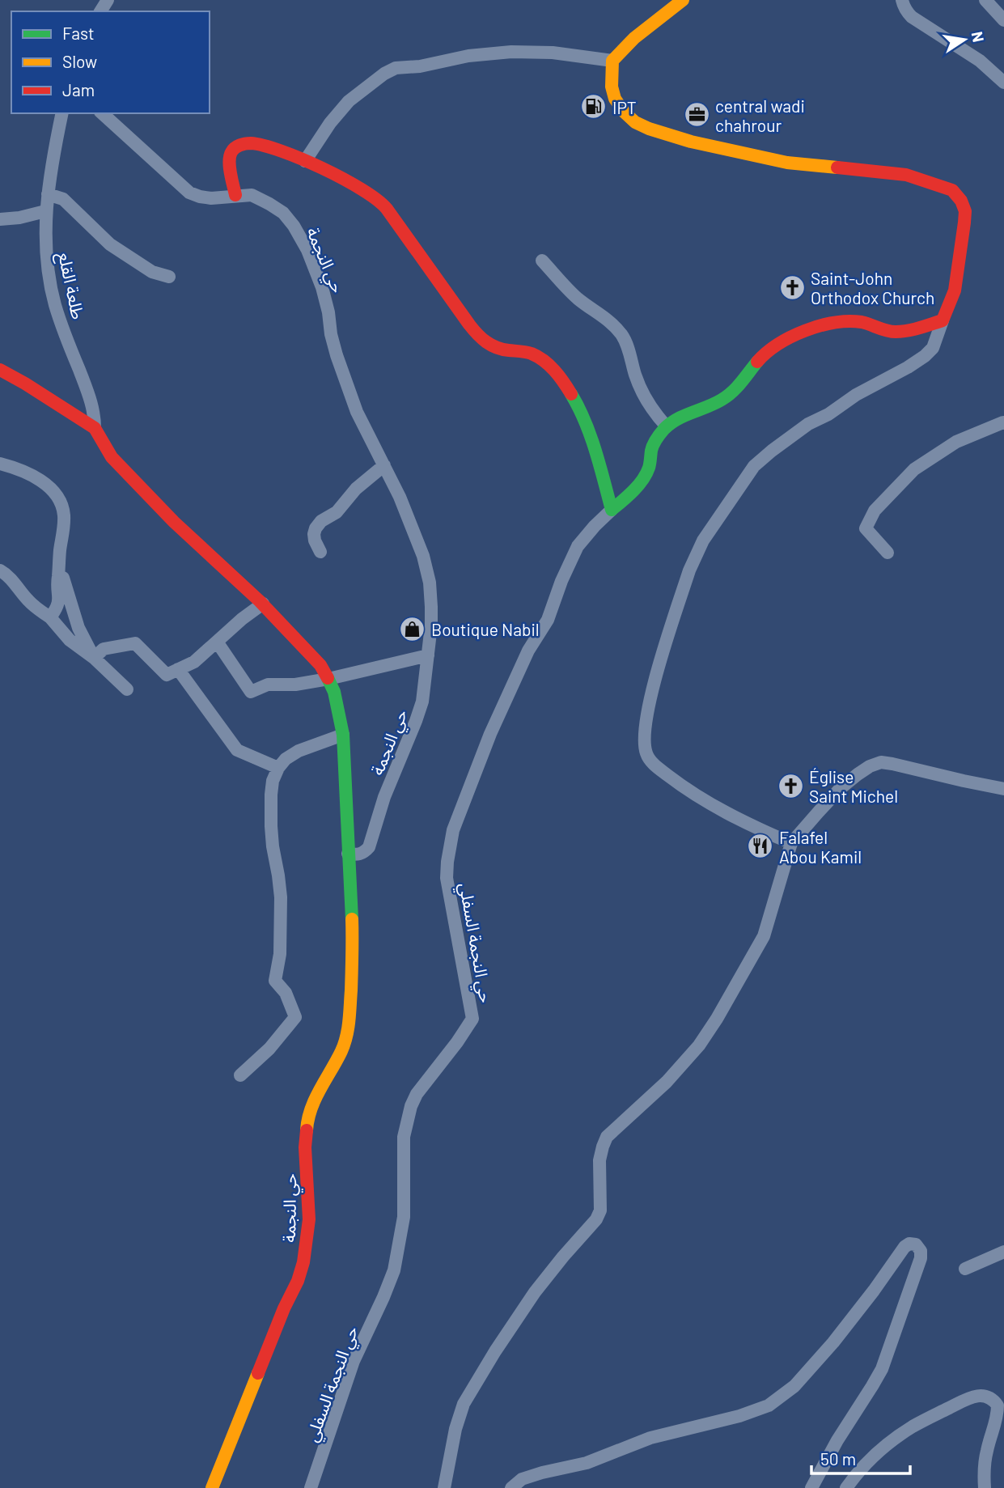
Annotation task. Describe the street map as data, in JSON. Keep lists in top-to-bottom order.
{
  "streets": {
    "street": ["حي النجمة", "طلعة القلع", "حي النجمة السفلي"]
  },
  "places": {
    "fuel station": ["IPT"],
    "office": ["central wadi chahrour"],
    "church": ["Saint-John Orthodox Church", "Église Saint Michel"],
    "shop": ["Boutique Nabil"],
    "restaurant": ["Falafel Abou Kamil"]
  },
  "legend": ["Fast", "Slow", "Jam"],
  "scale_bar": "50 m",
  "north": "right"
}
